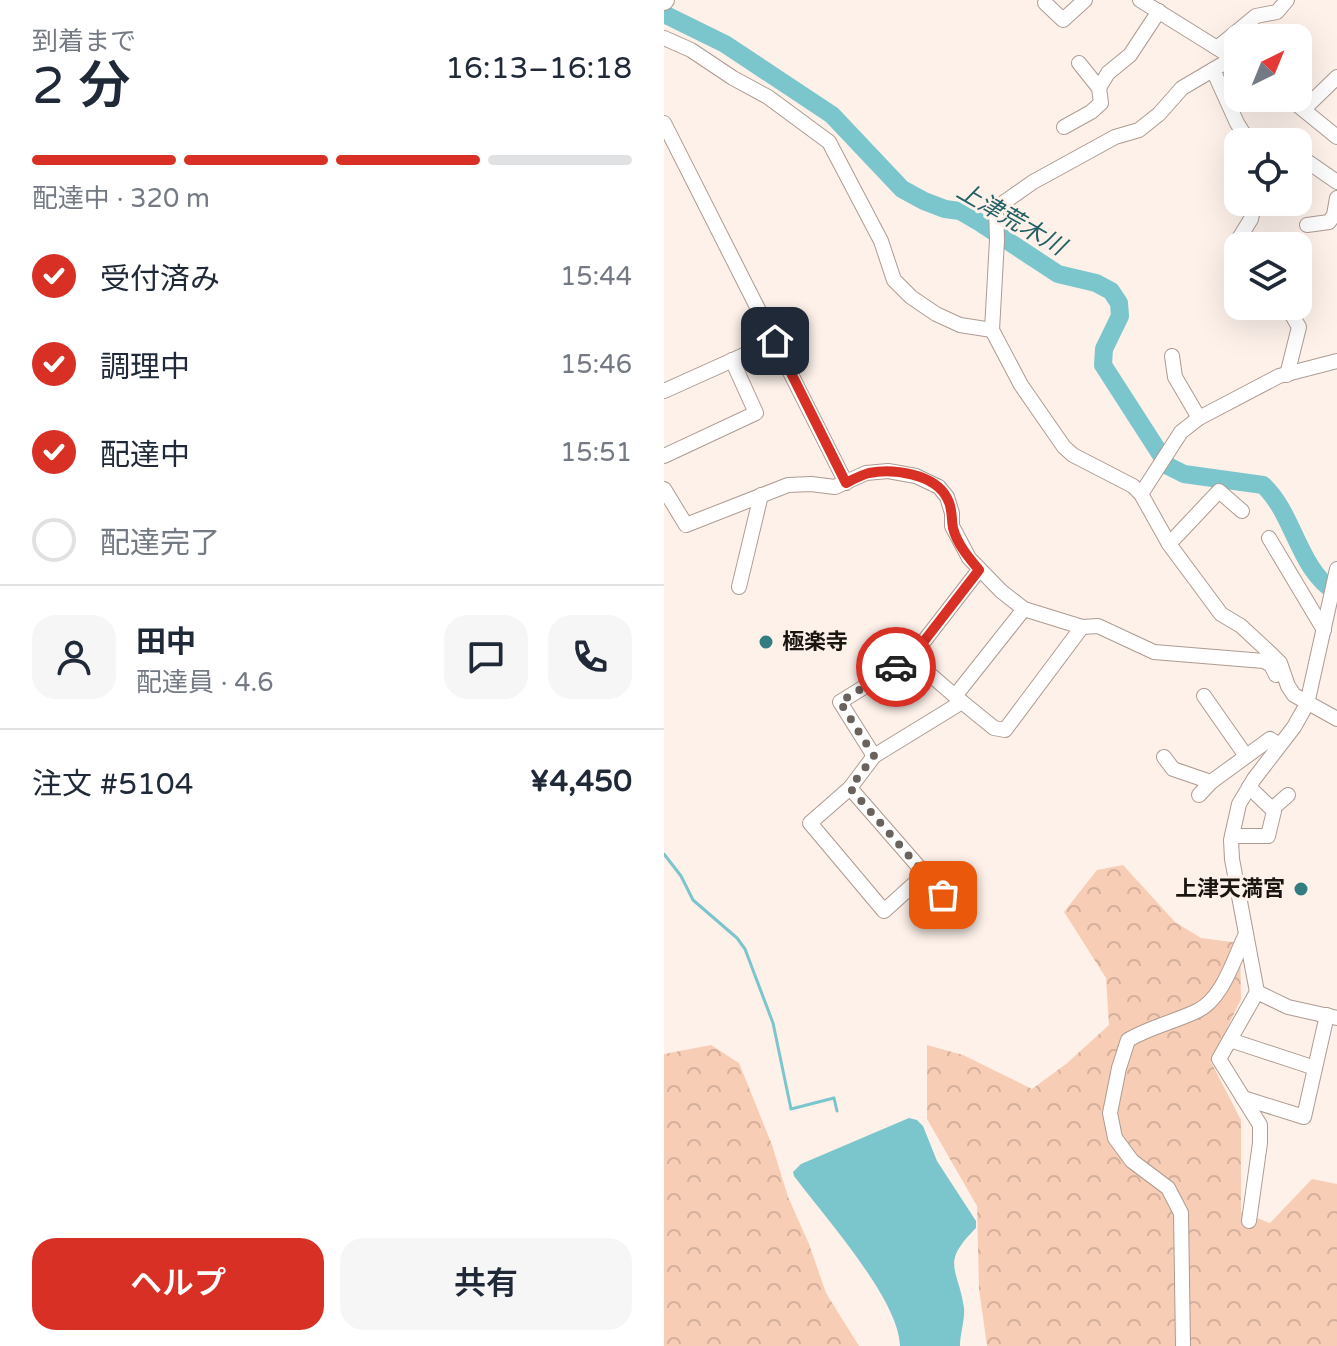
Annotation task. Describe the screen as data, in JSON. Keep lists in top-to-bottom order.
{
  "water": ["上津荒木川"],
  "places": ["極楽寺", "上津天満宮"],
  "north": "top right",
  "page": {
    "heading": ["2 分", "到着まで", "16:13–16:18"],
    "panel": [
      "田中",
      "配達員 · 4.6",
      "注文 #5104",
      "¥4,450"
    ],
    "bar": "配達中 · 320 m",
    "list": [
      ["受付済み", "15:44"],
      ["調理中", "15:46"],
      ["配達中", "15:51"],
      "配達完了"
    ],
    "buttons": ["ヘルプ", "共有"]
  }
}
